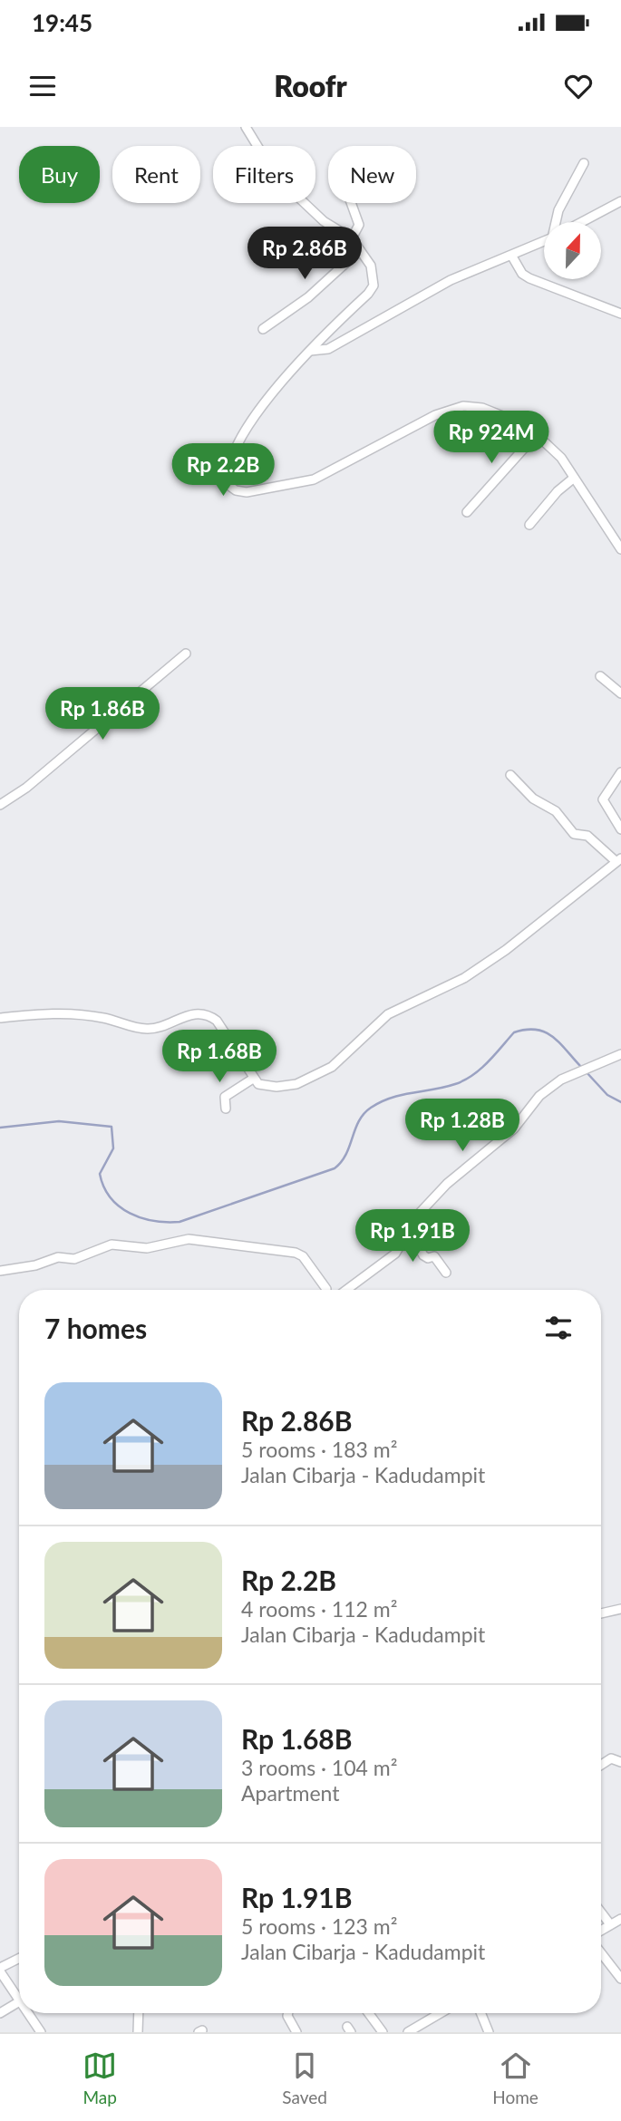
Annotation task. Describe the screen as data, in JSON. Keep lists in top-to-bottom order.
{
  "north": "top",
  "page": {
    "status": "19:45",
    "header": "Roofr",
    "chip": [
      "Buy",
      "Rent",
      "Filters",
      "New"
    ],
    "price": [
      "Rp 2.86B",
      "Rp 924M",
      "Rp 2.2B",
      "Rp 1.86B",
      "Rp 1.68B",
      "Rp 1.28B",
      "Rp 1.91B"
    ],
    "heading": "7 homes",
    "list": [
      {
        "name": "Rp 2.86B",
        "note": "5 rooms · 183 m² · Jalan Cibarja - Kadudampit"
      },
      {
        "name": "Rp 2.2B",
        "note": "4 rooms · 112 m² · Jalan Cibarja - Kadudampit"
      },
      {
        "name": "Rp 1.68B",
        "note": "3 rooms · 104 m² · Apartment"
      },
      {
        "name": "Rp 1.91B",
        "note": "5 rooms · 123 m² · Jalan Cibarja - Kadudampit"
      }
    ],
    "tabs": ["Map", "Saved", "Home"]
  }
}
